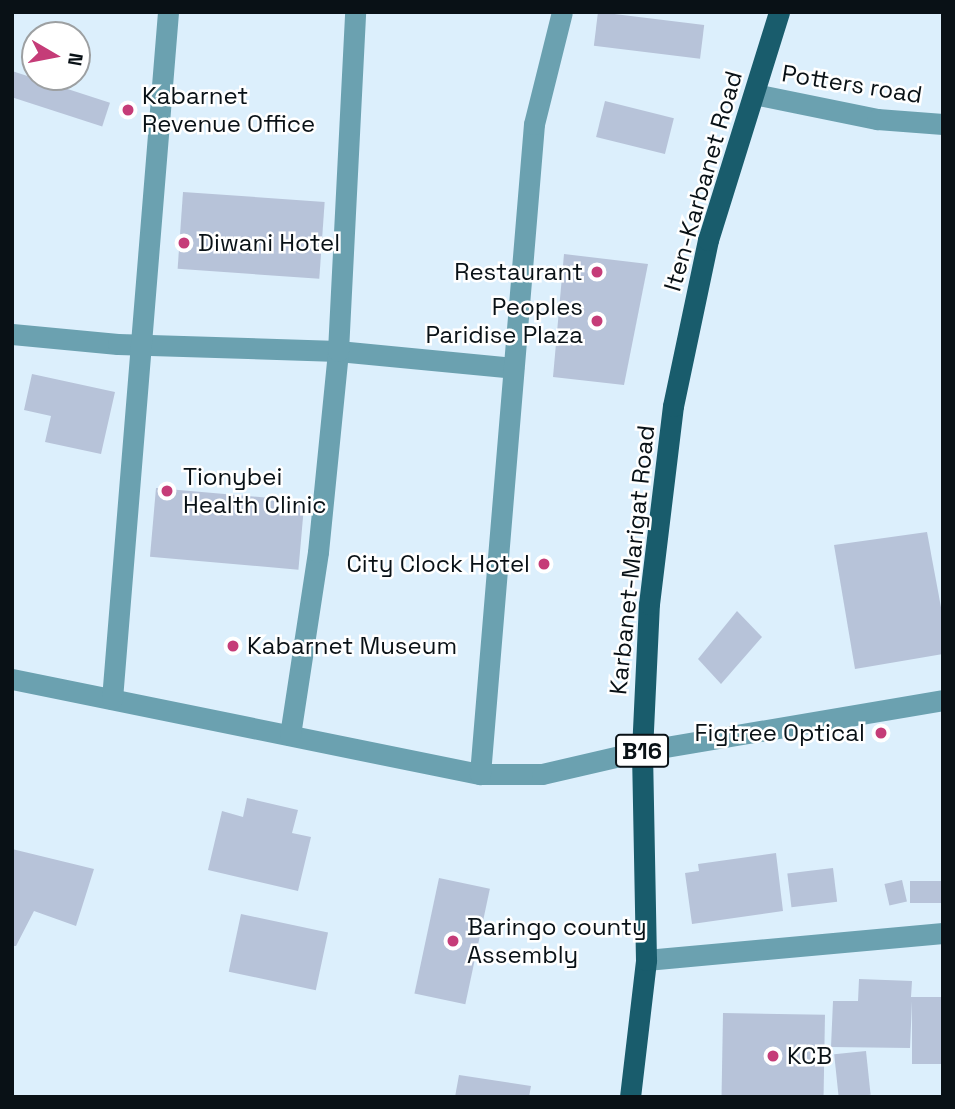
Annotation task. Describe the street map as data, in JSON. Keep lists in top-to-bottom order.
{
  "streets": {
    "main road": ["Iten-Karbanet Road", "Karbanet-Marigat Road", "B16"],
    "street": ["Potters road"]
  },
  "crossings": [
    ["Potters road", "Iten-Karbanet Road"],
    ["Iten-Karbanet Road", "Karbanet-Marigat Road"]
  ],
  "places": [
    "Kabarnet Revenue Office",
    "Diwani Hotel",
    "Restaurant",
    "Peoples Paridise Plaza",
    "Tionybei Health Clinic",
    "City Clock Hotel",
    "Kabarnet Museum",
    "Figtree Optical",
    "Baringo county Assembly",
    "KCB"
  ],
  "north": "right"
}
